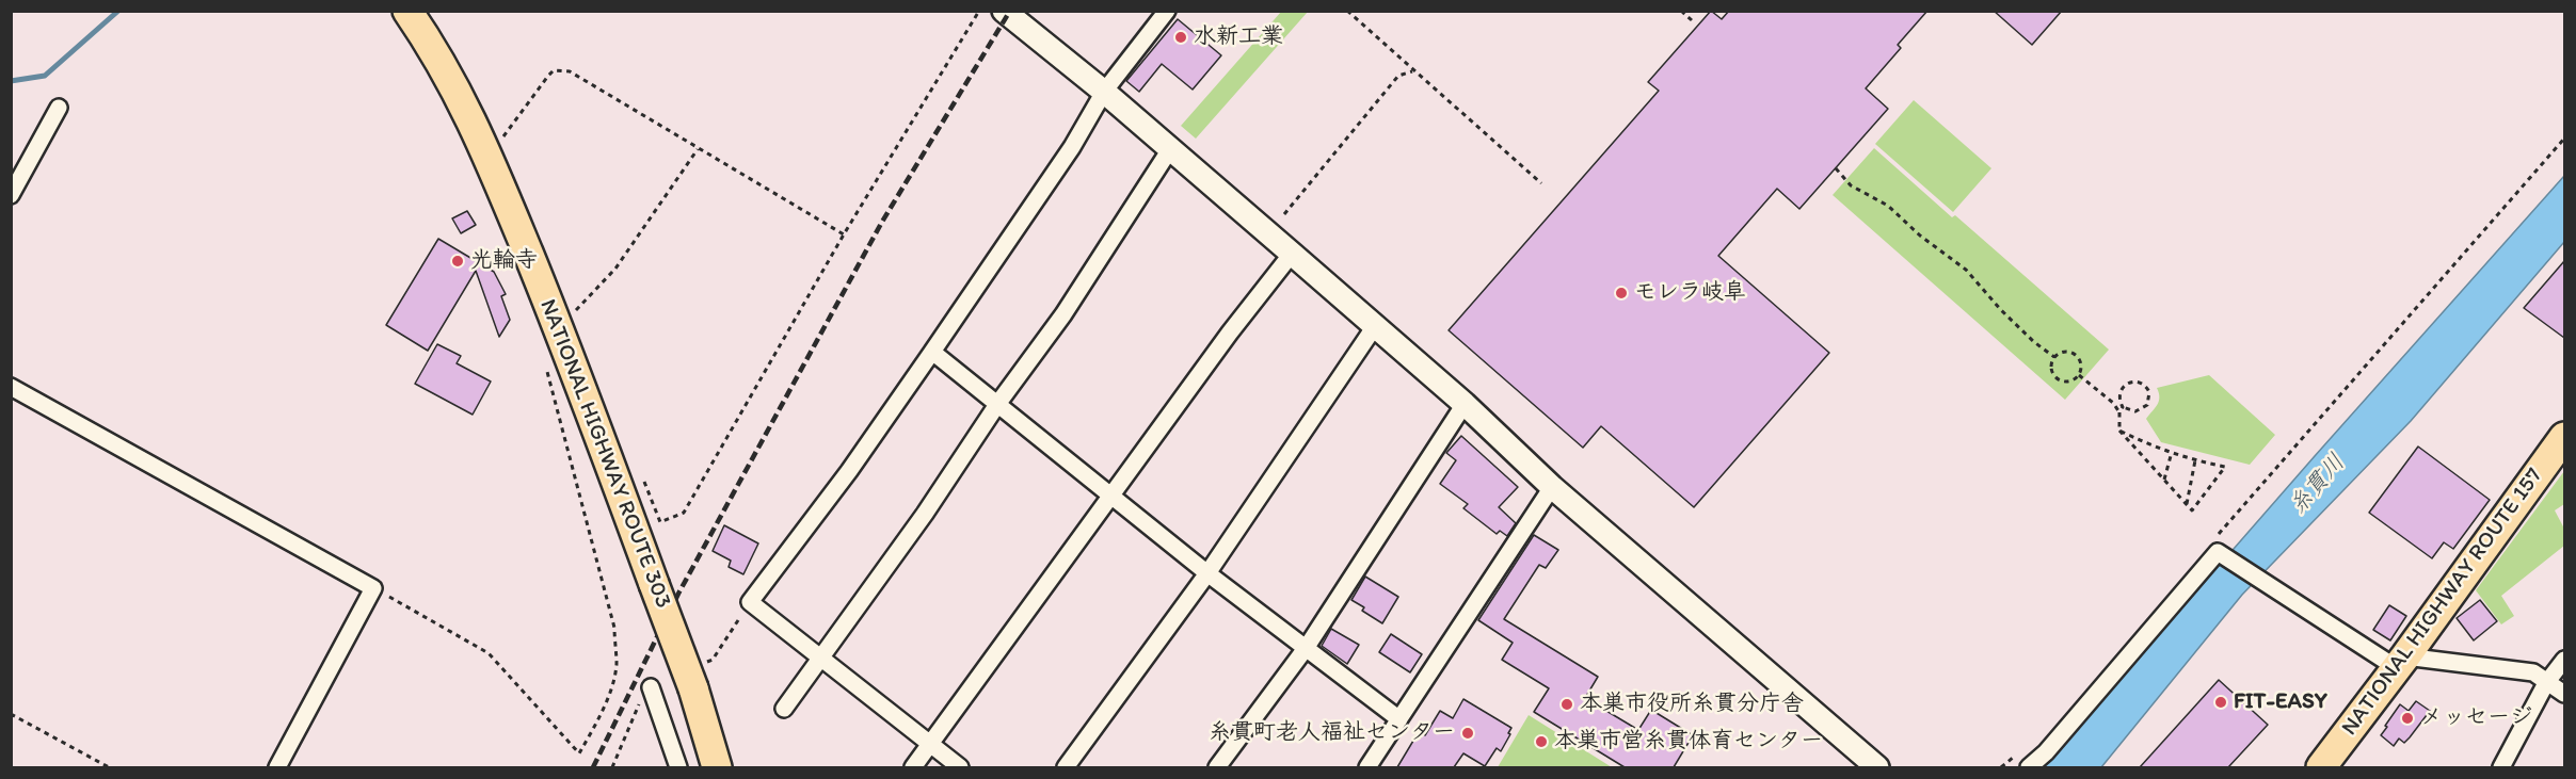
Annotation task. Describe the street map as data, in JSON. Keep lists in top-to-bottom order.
{
  "streets": {
    "highway": ["NATIONAL HIGHWAY ROUTE 303", "NATIONAL HIGHWAY ROUTE 157"]
  },
  "water": ["糸貫川"],
  "places": [
    "水新工業",
    "光輪寺",
    "モレラ岐阜",
    "FIT-EASY",
    "本巣市役所糸貫分庁舎",
    "メッセージ",
    "糸貫町老人福祉センター",
    "本巣市営糸貫体育センター"
  ]
}
